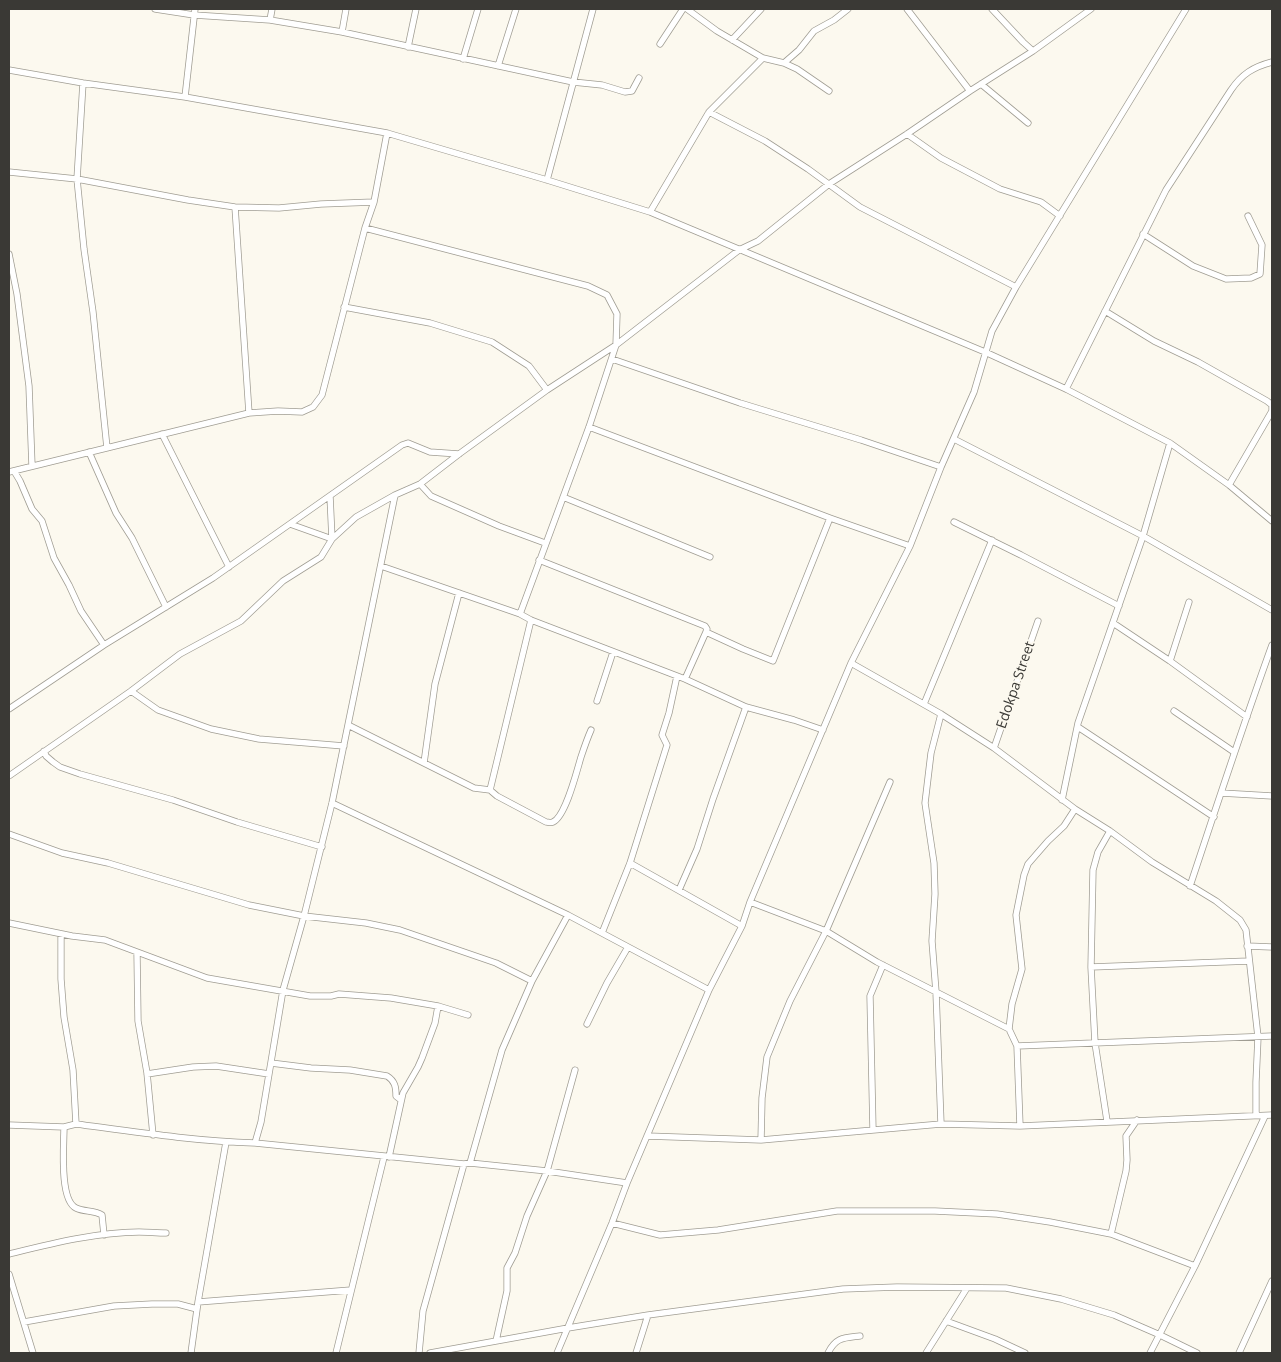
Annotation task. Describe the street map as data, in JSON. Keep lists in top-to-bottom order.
{
  "streets": {
    "street": ["Edokpa Street"]
  }
}
